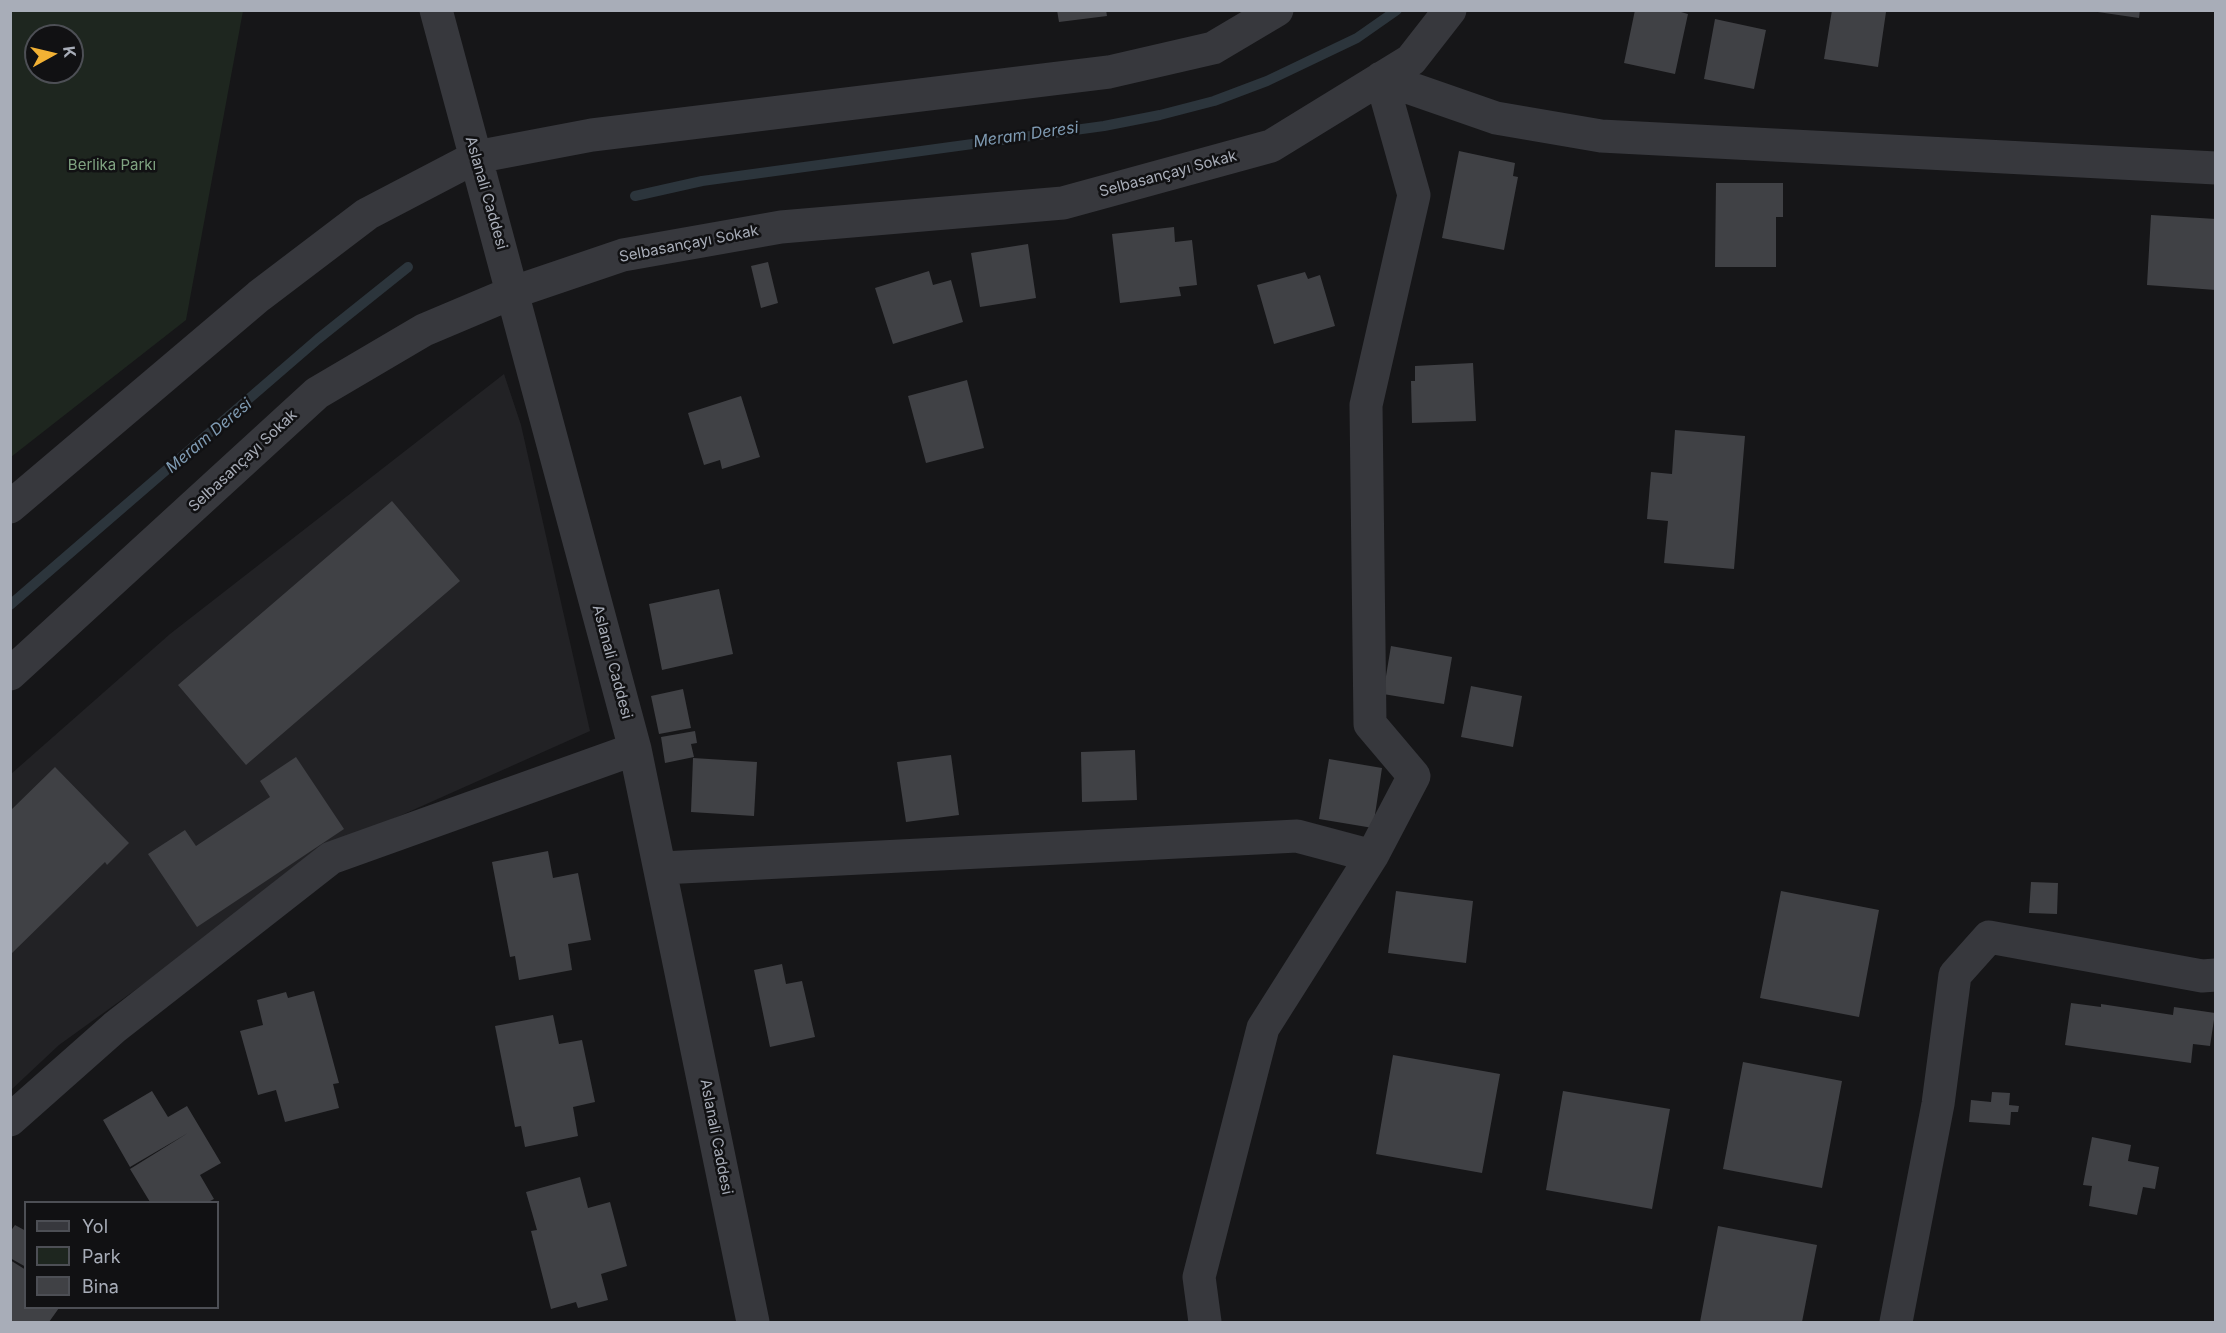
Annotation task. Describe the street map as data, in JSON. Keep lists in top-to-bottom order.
{
  "streets": {
    "street": ["Selbasançayı Sokak", "Aslanali Caddesi"]
  },
  "crossings": [
    ["Selbasançayı Sokak", "Aslanali Caddesi"]
  ],
  "water": ["Meram Deresi"],
  "parks": ["Berlika Parkı"],
  "legend": ["Yol", "Park", "Bina"],
  "north": "right"
}
